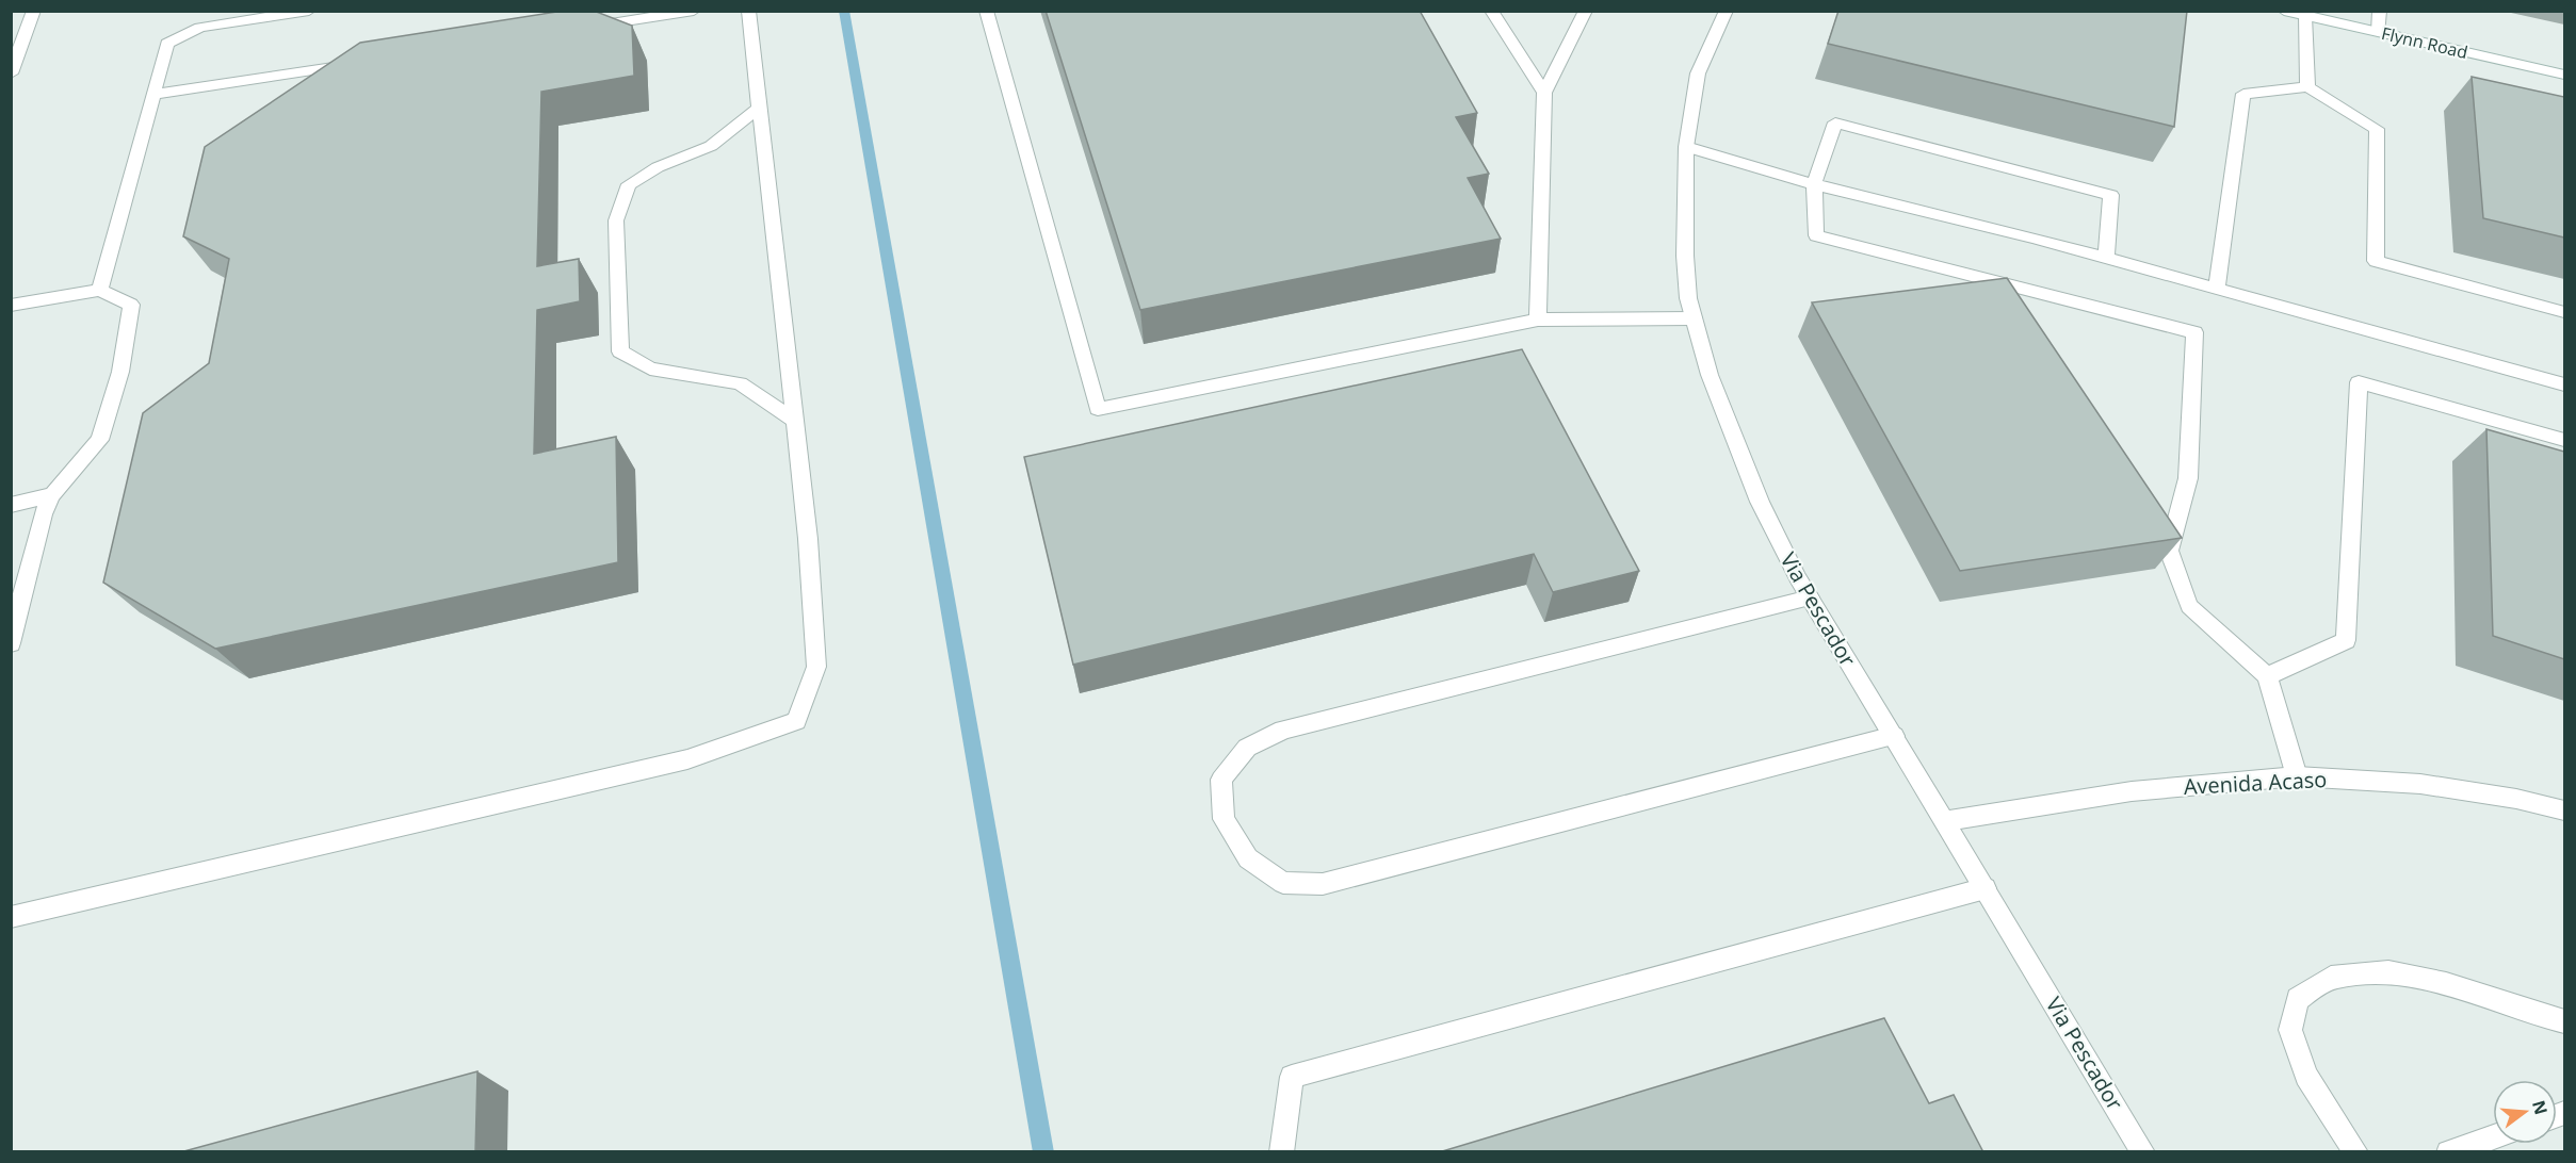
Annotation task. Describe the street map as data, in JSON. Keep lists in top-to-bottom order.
{
  "streets": {
    "street": ["Flynn Road", "Via Pescador", "Avenida Acaso"]
  },
  "crossings": [
    ["Via Pescador", "Avenida Acaso"]
  ],
  "north": "right"
}
